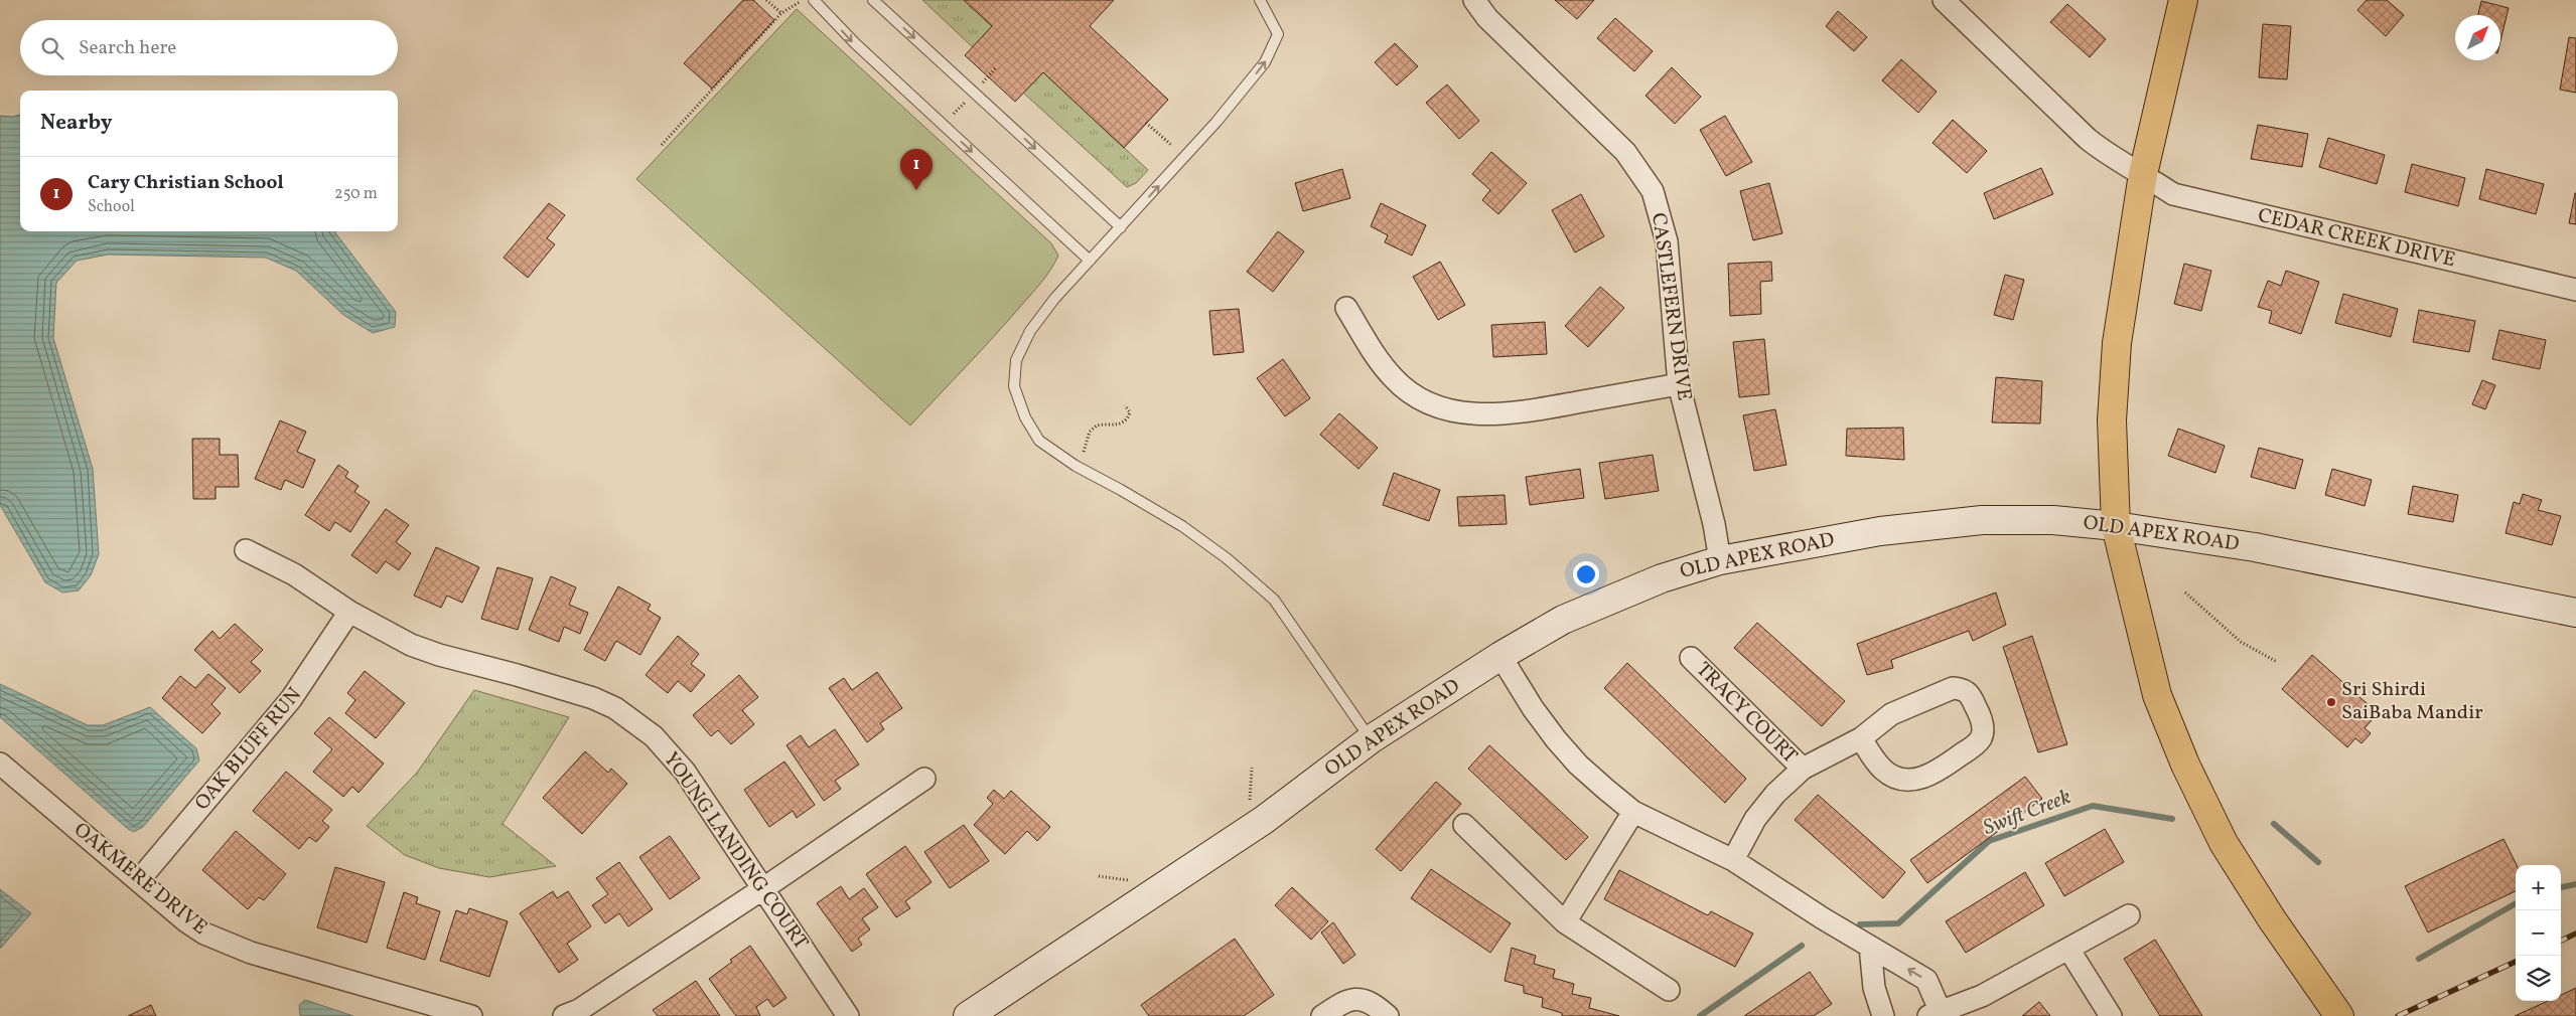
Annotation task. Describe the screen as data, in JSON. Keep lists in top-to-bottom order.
{
  "streets": {
    "main road": ["OLD APEX ROAD"],
    "street": [
      "CEDAR CREEK DRIVE",
      "CASTLEFERN DRIVE",
      "TRACY COURT",
      "OAK BLUFF RUN",
      "YOUNG LANDING COURT",
      "OAKMERE DRIVE"
    ]
  },
  "crossings": [
    ["CASTLEFERN DRIVE", "OLD APEX ROAD"],
    ["OAK BLUFF RUN", "YOUNG LANDING COURT"],
    ["OAK BLUFF RUN", "OAKMERE DRIVE"]
  ],
  "water": ["Swift Creek"],
  "places": ["Sri Shirdi SaiBaba Mandir"],
  "north": "top right",
  "page": {
    "search": "Search here",
    "heading": "Nearby",
    "pins": "1",
    "list": [
      {
        "mark": "1",
        "name": "Cary Christian School",
        "note": "School",
        "value": "250 m"
      }
    ],
    "map_buttons": ["+", "−"]
  }
}
